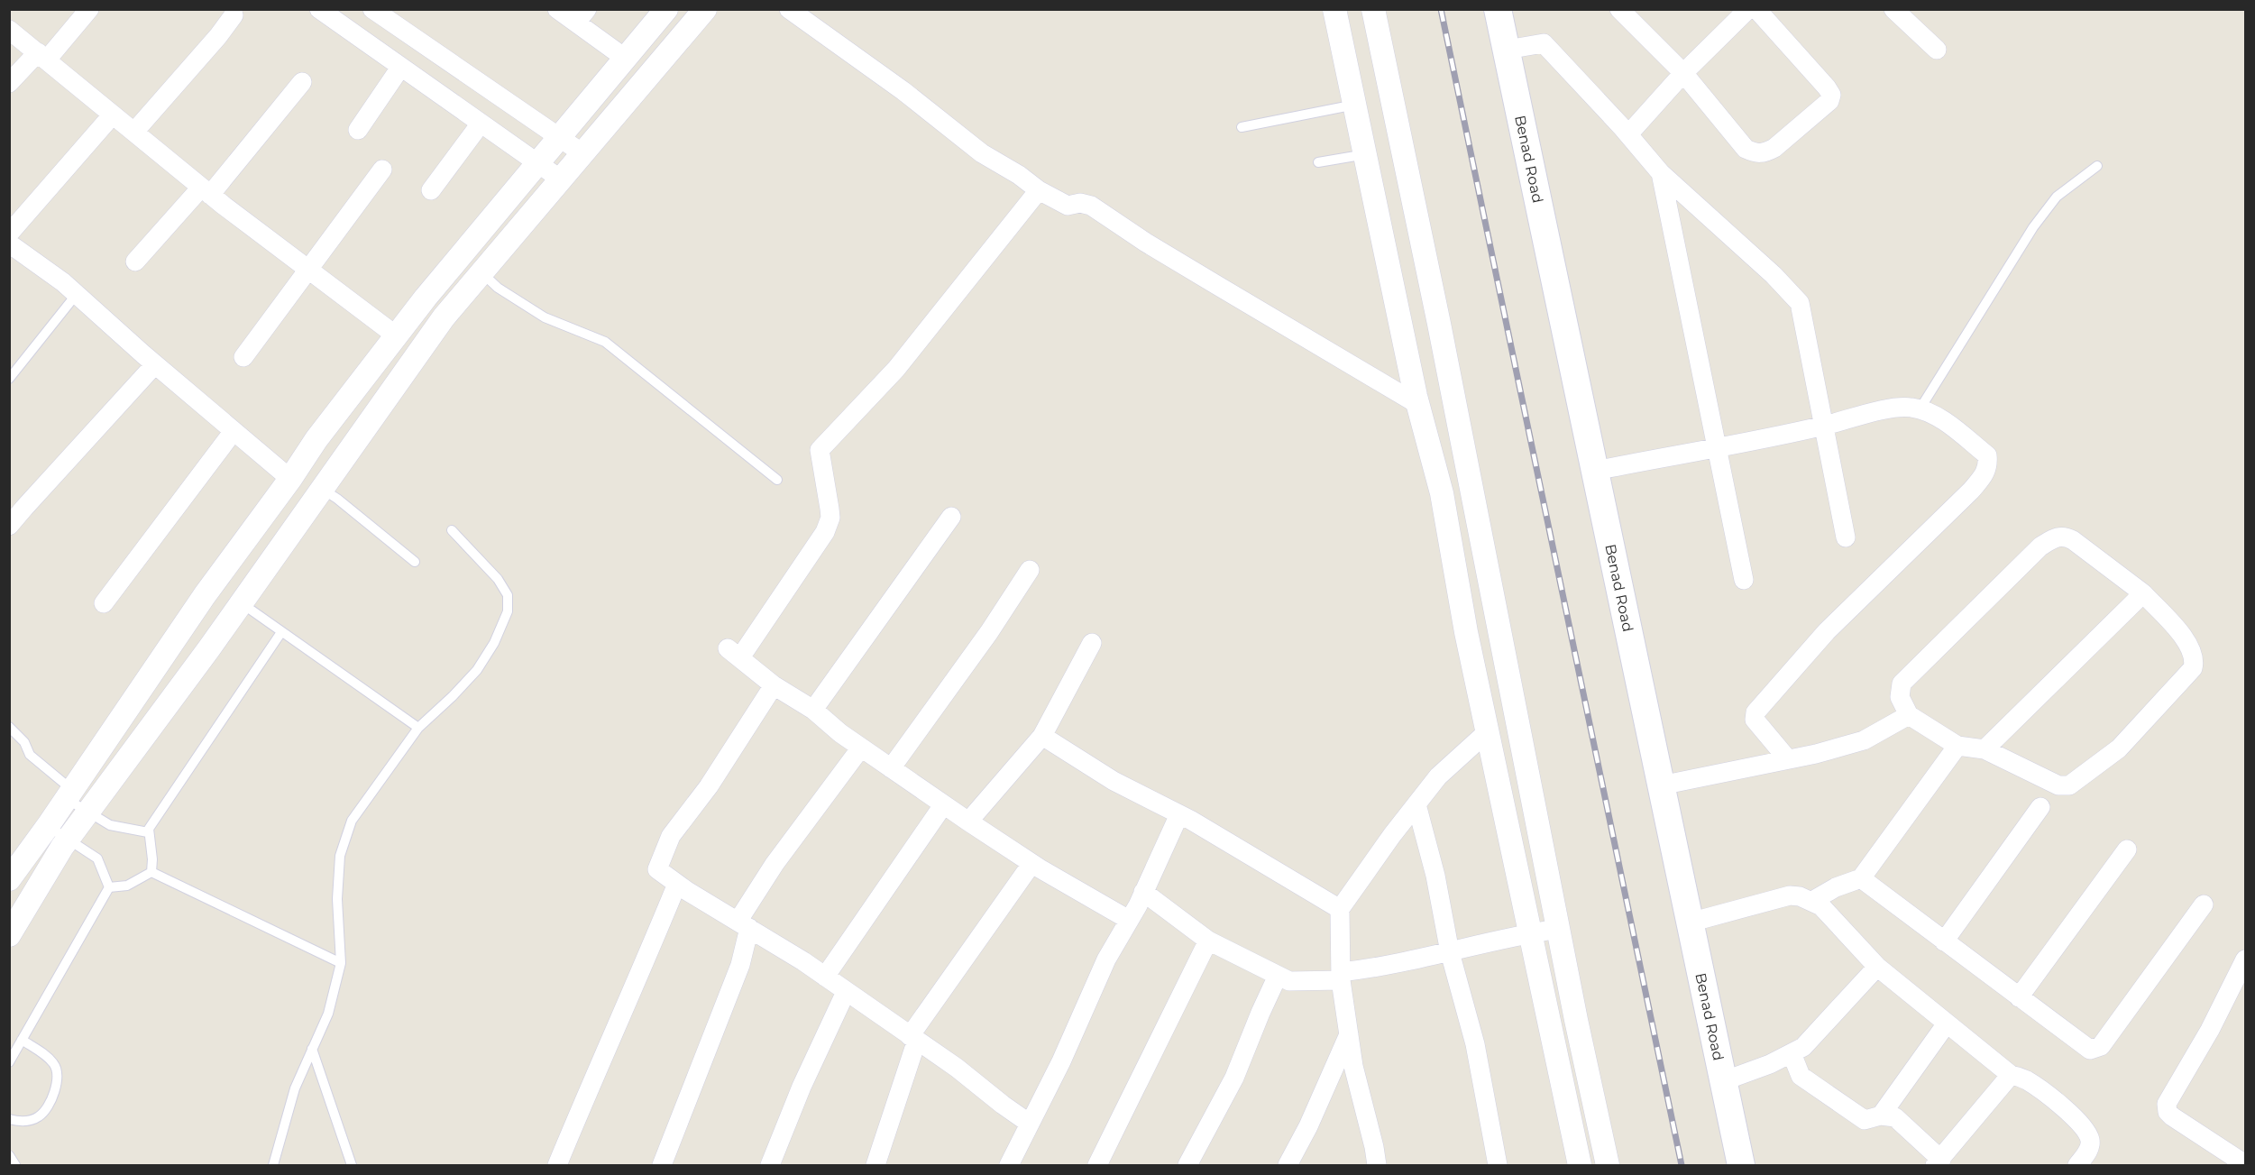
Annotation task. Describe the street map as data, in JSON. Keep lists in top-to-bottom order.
{
  "streets": {
    "main road": ["Benad Road"]
  }
}
